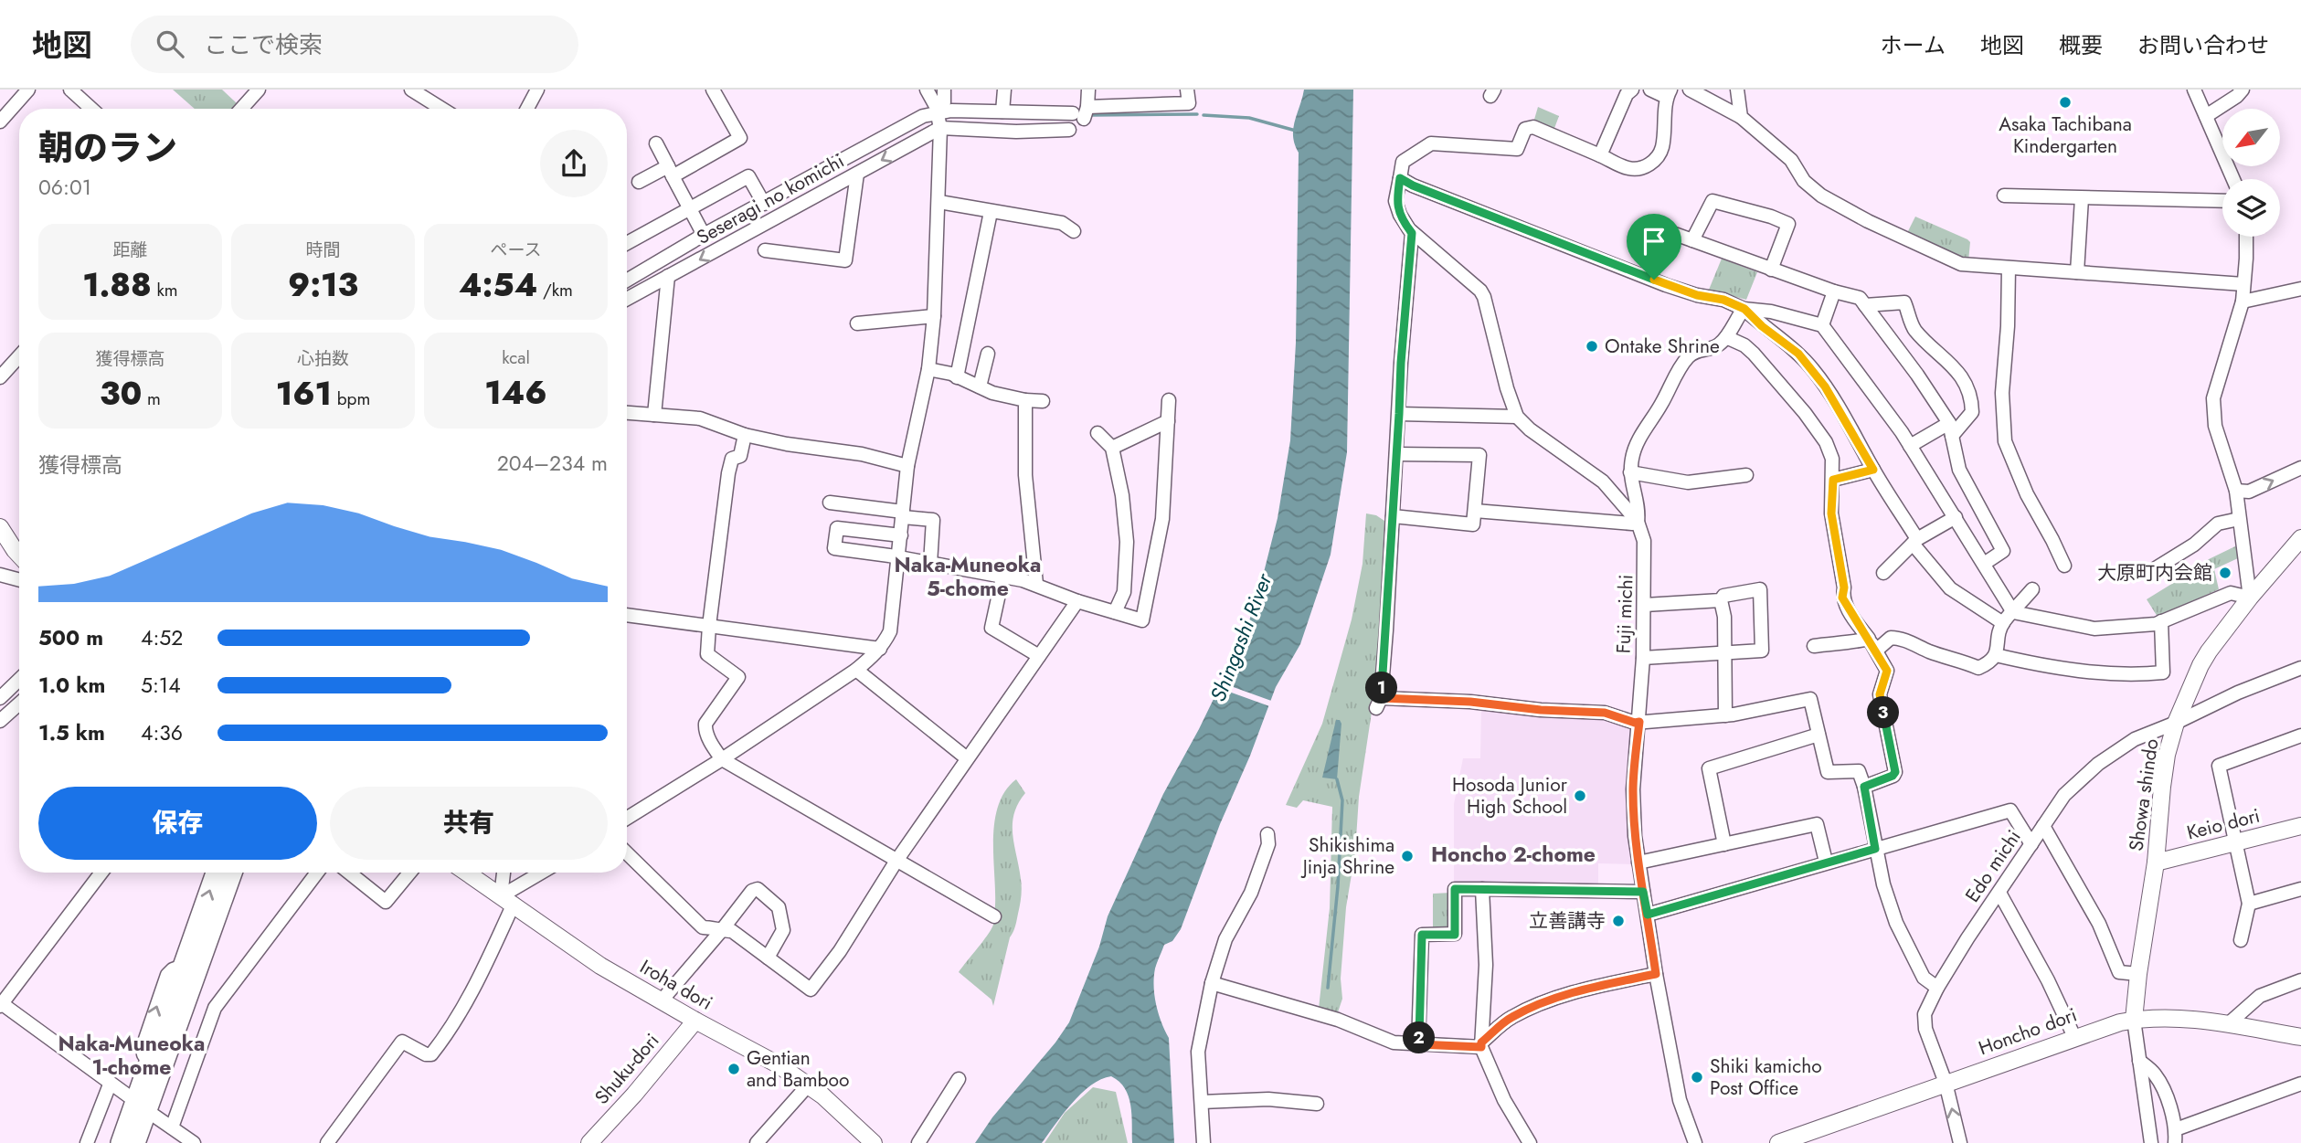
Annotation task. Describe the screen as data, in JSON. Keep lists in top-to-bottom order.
{
  "streets": {
    "main road": [
      "Showa shindo",
      "Keio dori",
      "Iroha dori",
      "Honcho dori",
      "Shuku-dori"
    ],
    "street": ["Seseragi no komichi", "Fuji michi", "Edo michi"]
  },
  "crossings": [
    ["Showa shindo", "Keio dori"],
    ["Showa shindo", "Edo michi"],
    ["Showa shindo", "Honcho dori"],
    ["Edo michi", "Honcho dori"],
    ["Iroha dori", "Shuku-dori"]
  ],
  "districts": ["Naka-Muneoka 5-chome", "Honcho 2-chome", "Naka-Muneoka 1-chome"],
  "water": ["Shingashi River"],
  "places": [
    "Asaka Tachibana Kindergarten",
    "Ontake Shrine",
    "大原町内会館",
    "Hosoda Junior High School",
    "Shikishima Jinja Shrine",
    "立善講寺",
    "Gentian and Bamboo",
    "Shiki kamicho Post Office"
  ],
  "north": "bottom left",
  "page": {
    "header": "地図",
    "search": "ここで検索",
    "nav": [
      "ホーム",
      "地図",
      "概要",
      "お問い合わせ"
    ],
    "heading": ["朝のラン", "06:01"],
    "stats": [
      ["距離", "1.88 km"],
      ["時間", "9:13"],
      ["ペース", "4:54 /km"],
      ["獲得標高", "30 m"],
      ["心拍数", "161 bpm"],
      ["kcal", "146"]
    ],
    "chart": ["獲得標高", "204–234 m"],
    "list": [
      {
        "name": "500 m",
        "note": "4:52"
      },
      {
        "name": "1.0 km",
        "note": "5:14"
      },
      {
        "name": "1.5 km",
        "note": "4:36"
      }
    ],
    "pins": ["1", "3", "2"],
    "buttons": ["保存", "共有"]
  }
}
